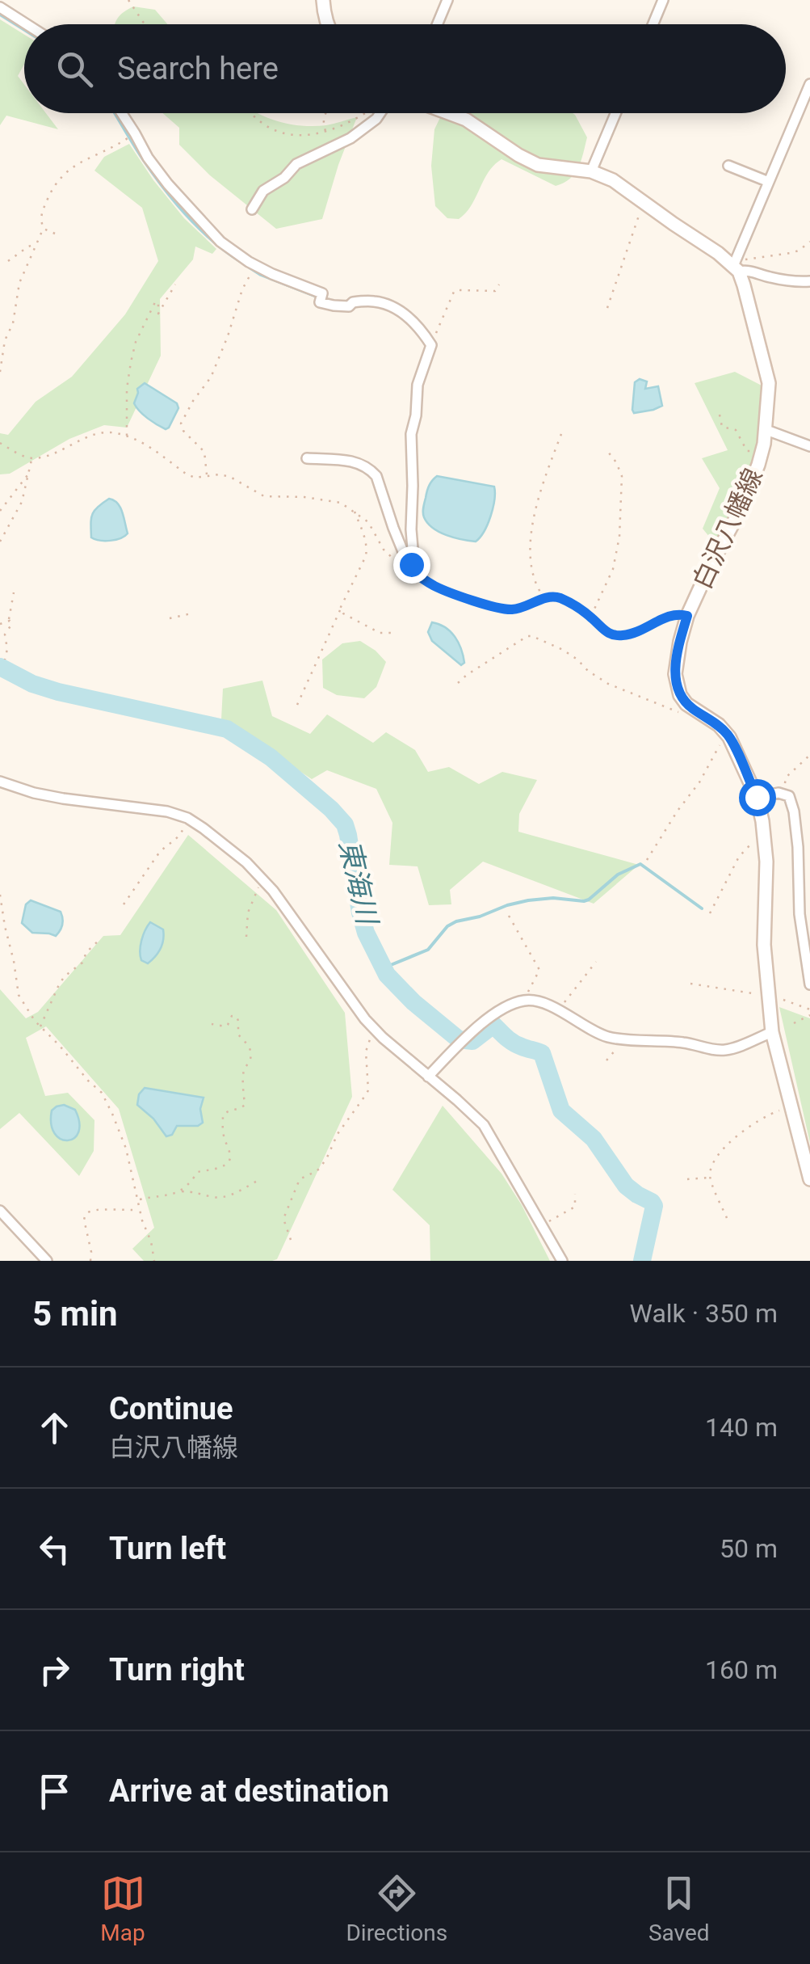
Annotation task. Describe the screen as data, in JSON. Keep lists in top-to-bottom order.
{
  "streets": {
    "main road": ["白沢八幡線"]
  },
  "water": ["東海川"],
  "page": {
    "search": "Search here",
    "heading": ["5 min", "Walk · 350 m"],
    "list": [
      ["Continue", "白沢八幡線", "140 m"],
      ["Turn left", "50 m"],
      ["Turn right", "160 m"],
      "Arrive at destination"
    ],
    "nav": ["Map", "Directions", "Saved"]
  }
}
